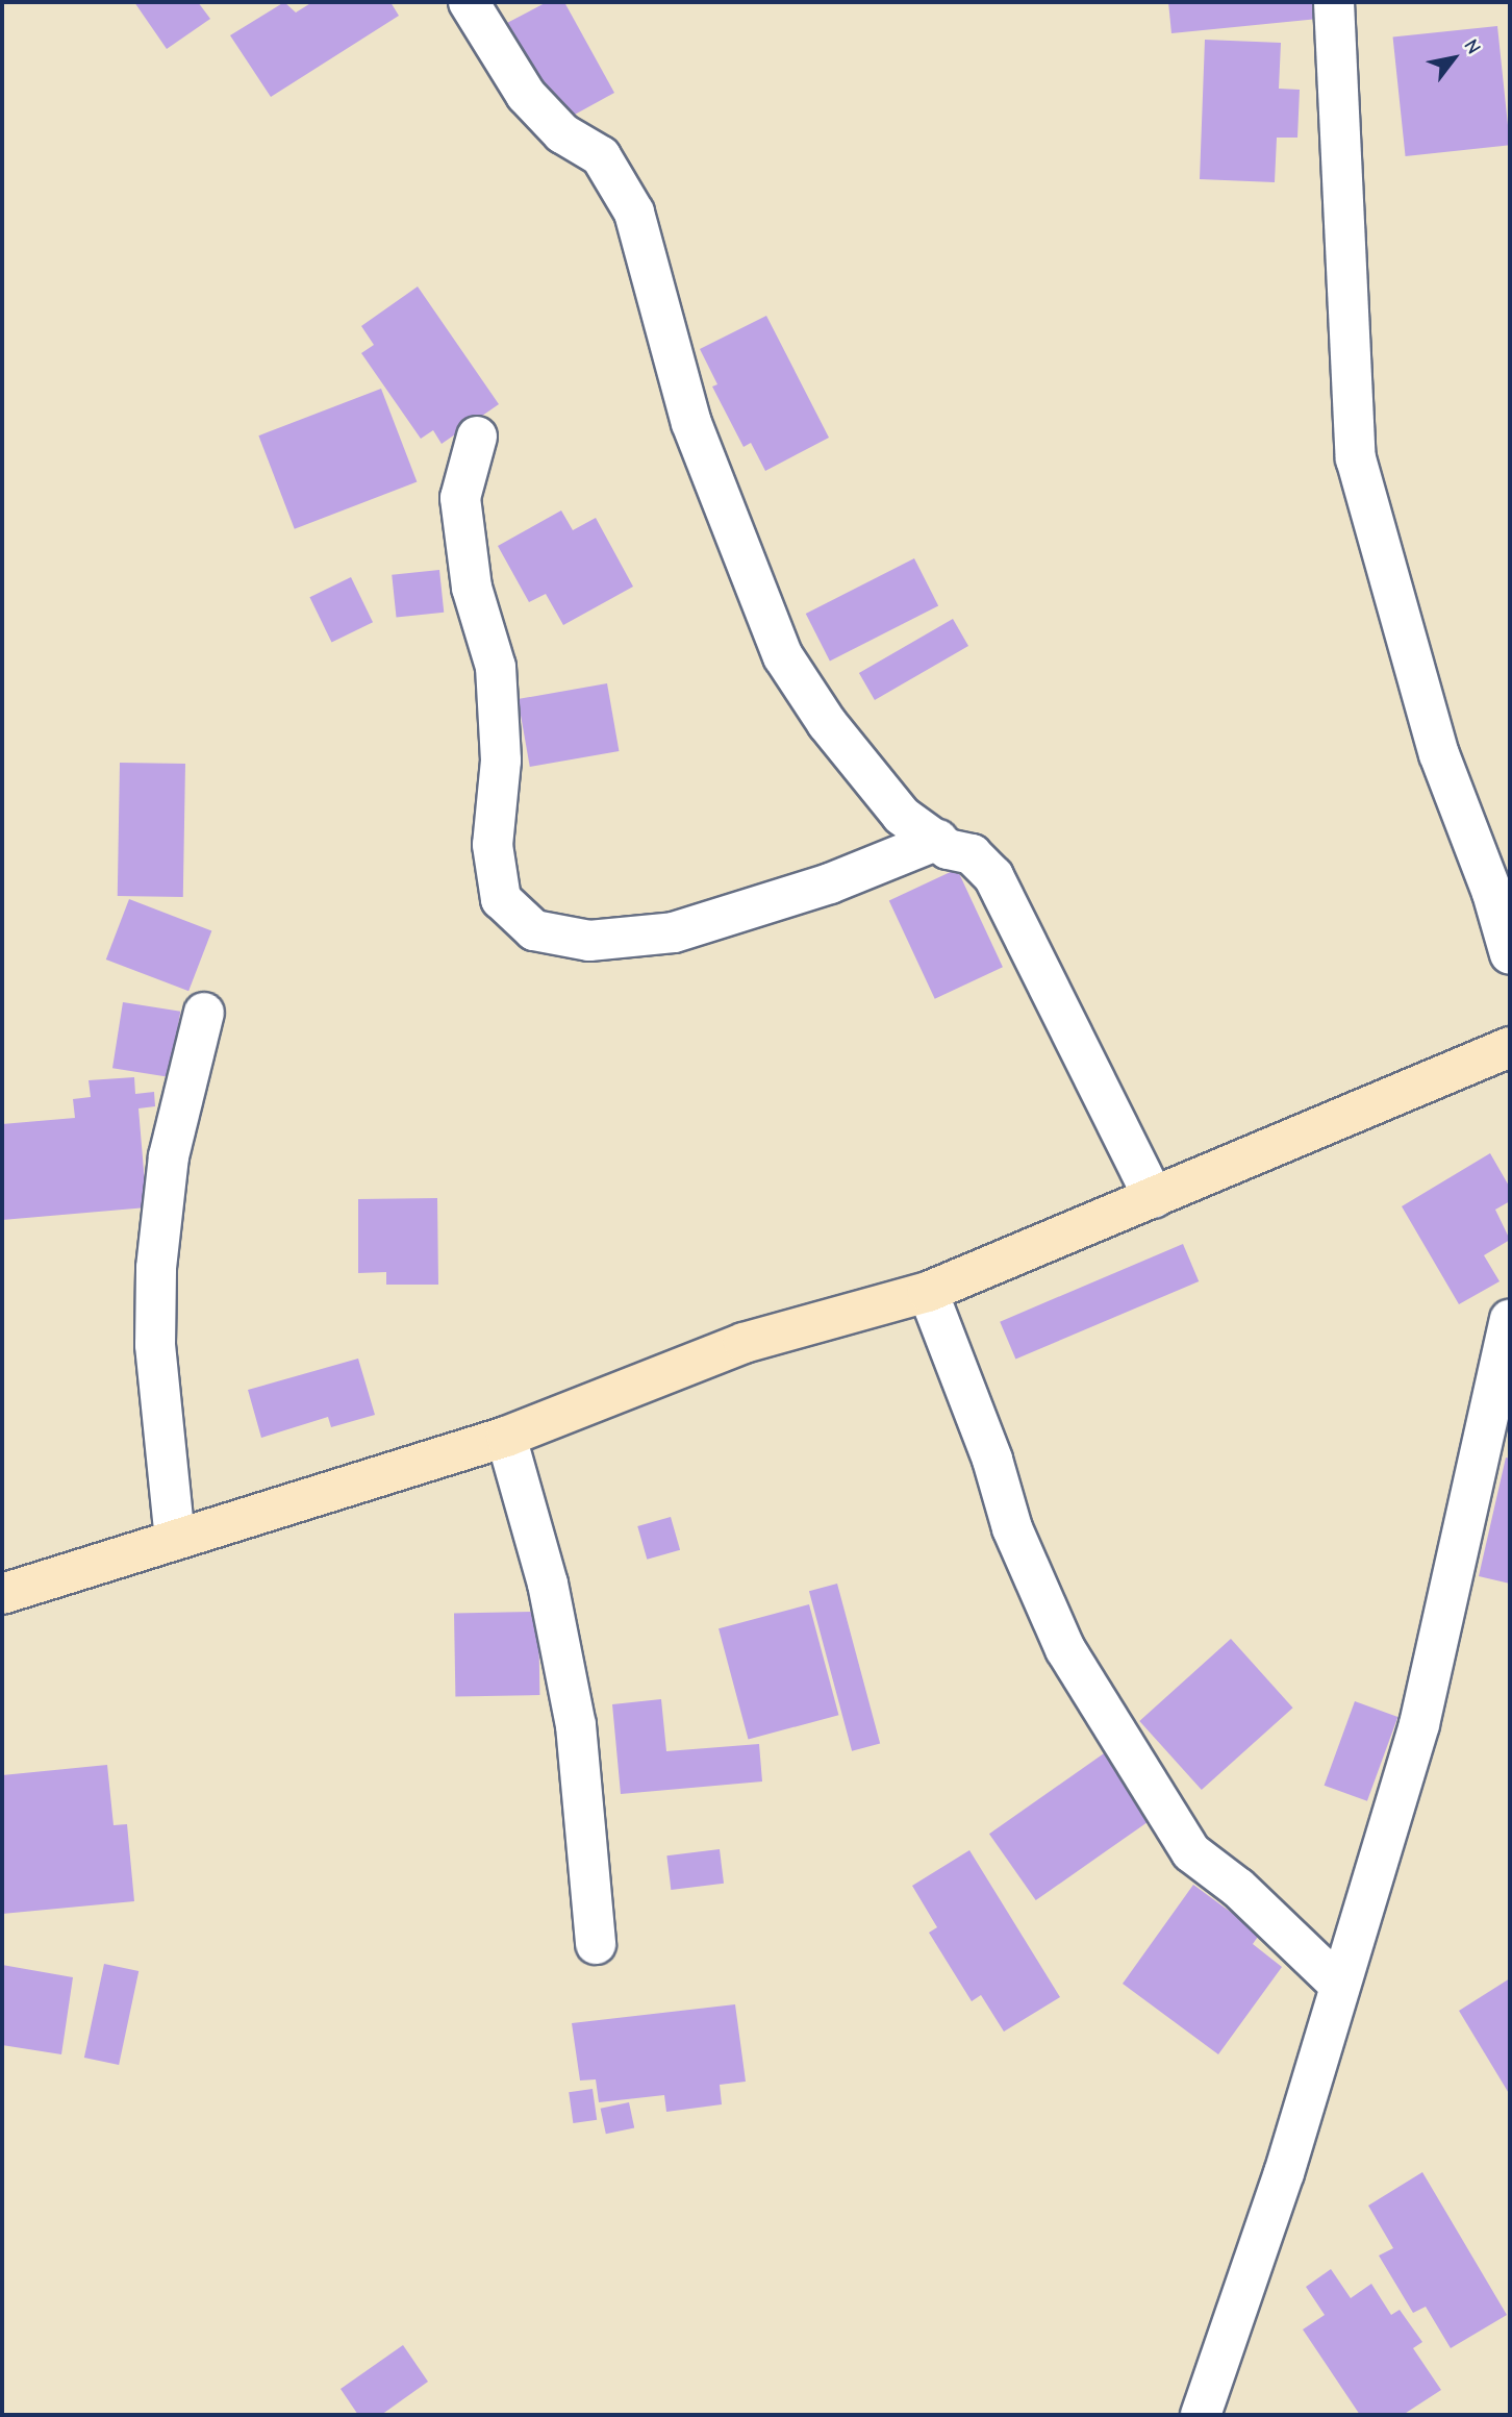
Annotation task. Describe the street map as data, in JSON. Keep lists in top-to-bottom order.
{
  "north": "top right"
}
